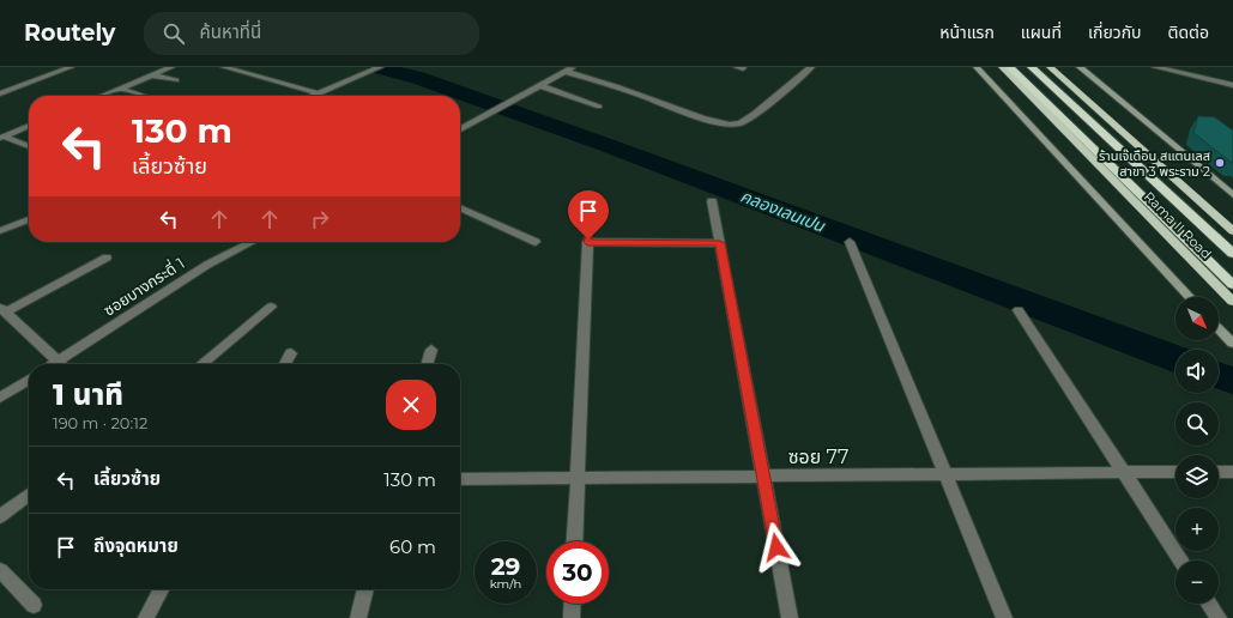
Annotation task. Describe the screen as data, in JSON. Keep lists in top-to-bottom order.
{
  "streets": {
    "highway": ["Rama II Road"],
    "street": ["ซอยบางกระดี่ 1", "ซอย 77"]
  },
  "water": ["คลองเลนเปน"],
  "places": ["ร้านเจ๊เดือน สแตนเลส สาขา 3 พระราม 2"],
  "north": "bottom right",
  "page": {
    "header": "Routely",
    "search": "ค้นหาที่นี่",
    "nav": [
      "หน้าแรก",
      "แผนที่",
      "เกี่ยวกับ",
      "ติดต่อ"
    ],
    "turn": ["130 m", "เลี้ยวซ้าย"],
    "map_buttons": ["+", "−"],
    "heading": ["1 นาที", "190 m · 20:12"],
    "list": [
      {
        "name": "เลี้ยวซ้าย",
        "value": "130 m"
      },
      {
        "name": "ถึงจุดหมาย",
        "value": "60 m"
      }
    ],
    "speed": "29 km/h",
    "limit": "30"
  }
}
